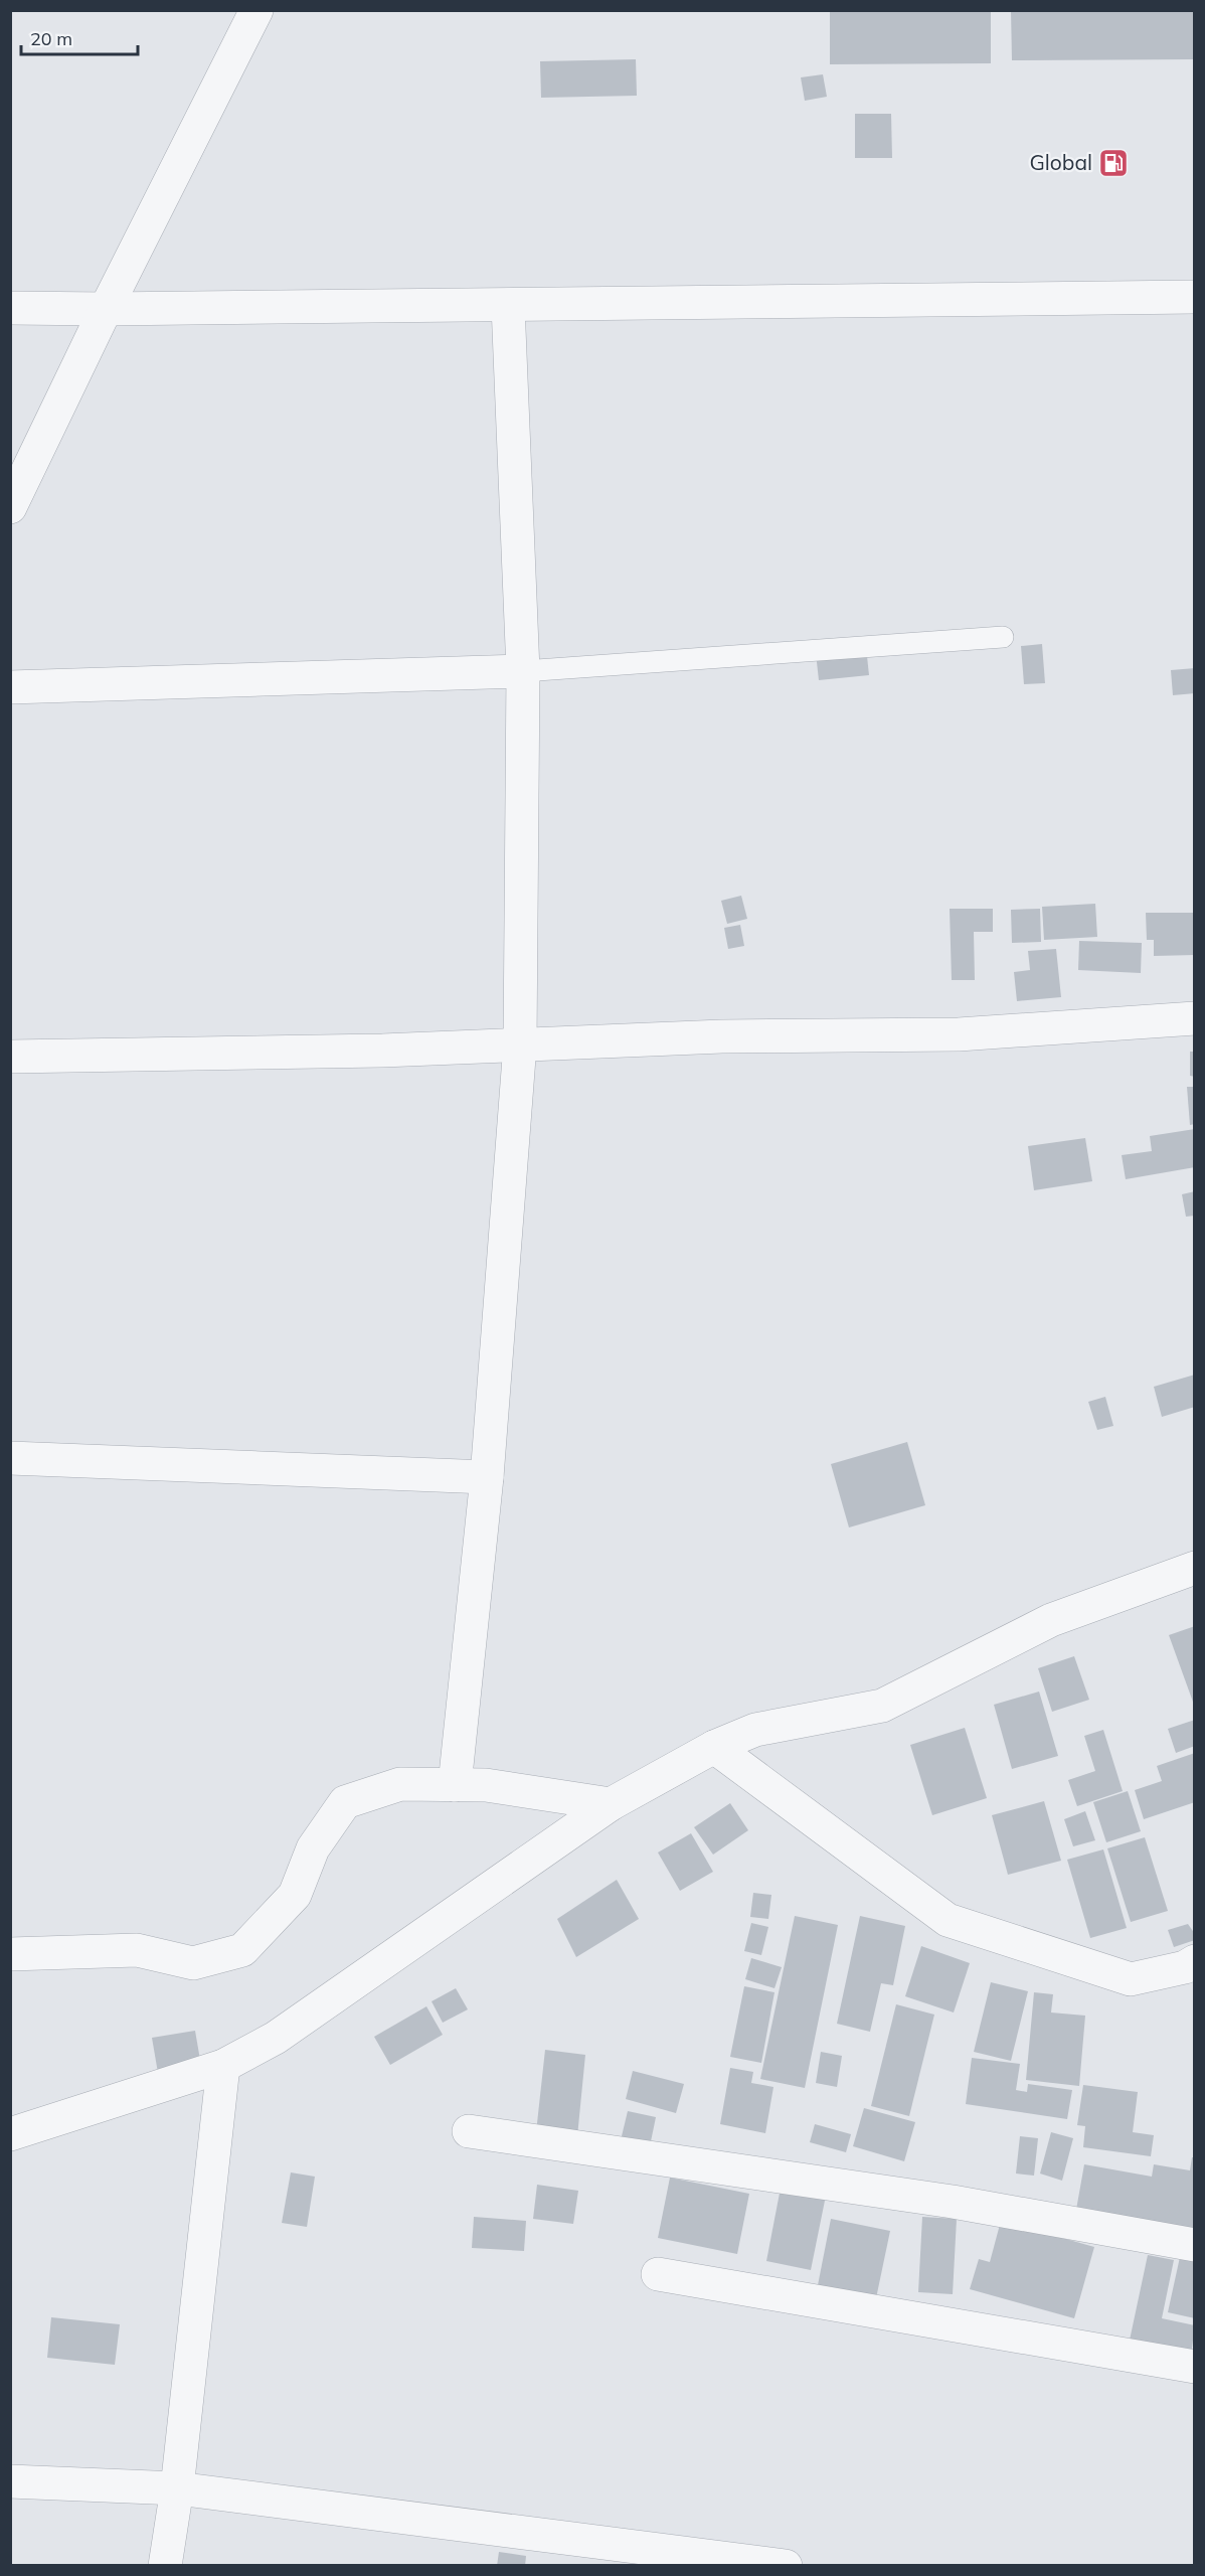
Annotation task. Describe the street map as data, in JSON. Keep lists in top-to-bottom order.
{
  "places": {
    "fuel station": ["Global"]
  },
  "scale_bar": "20 m"
}
